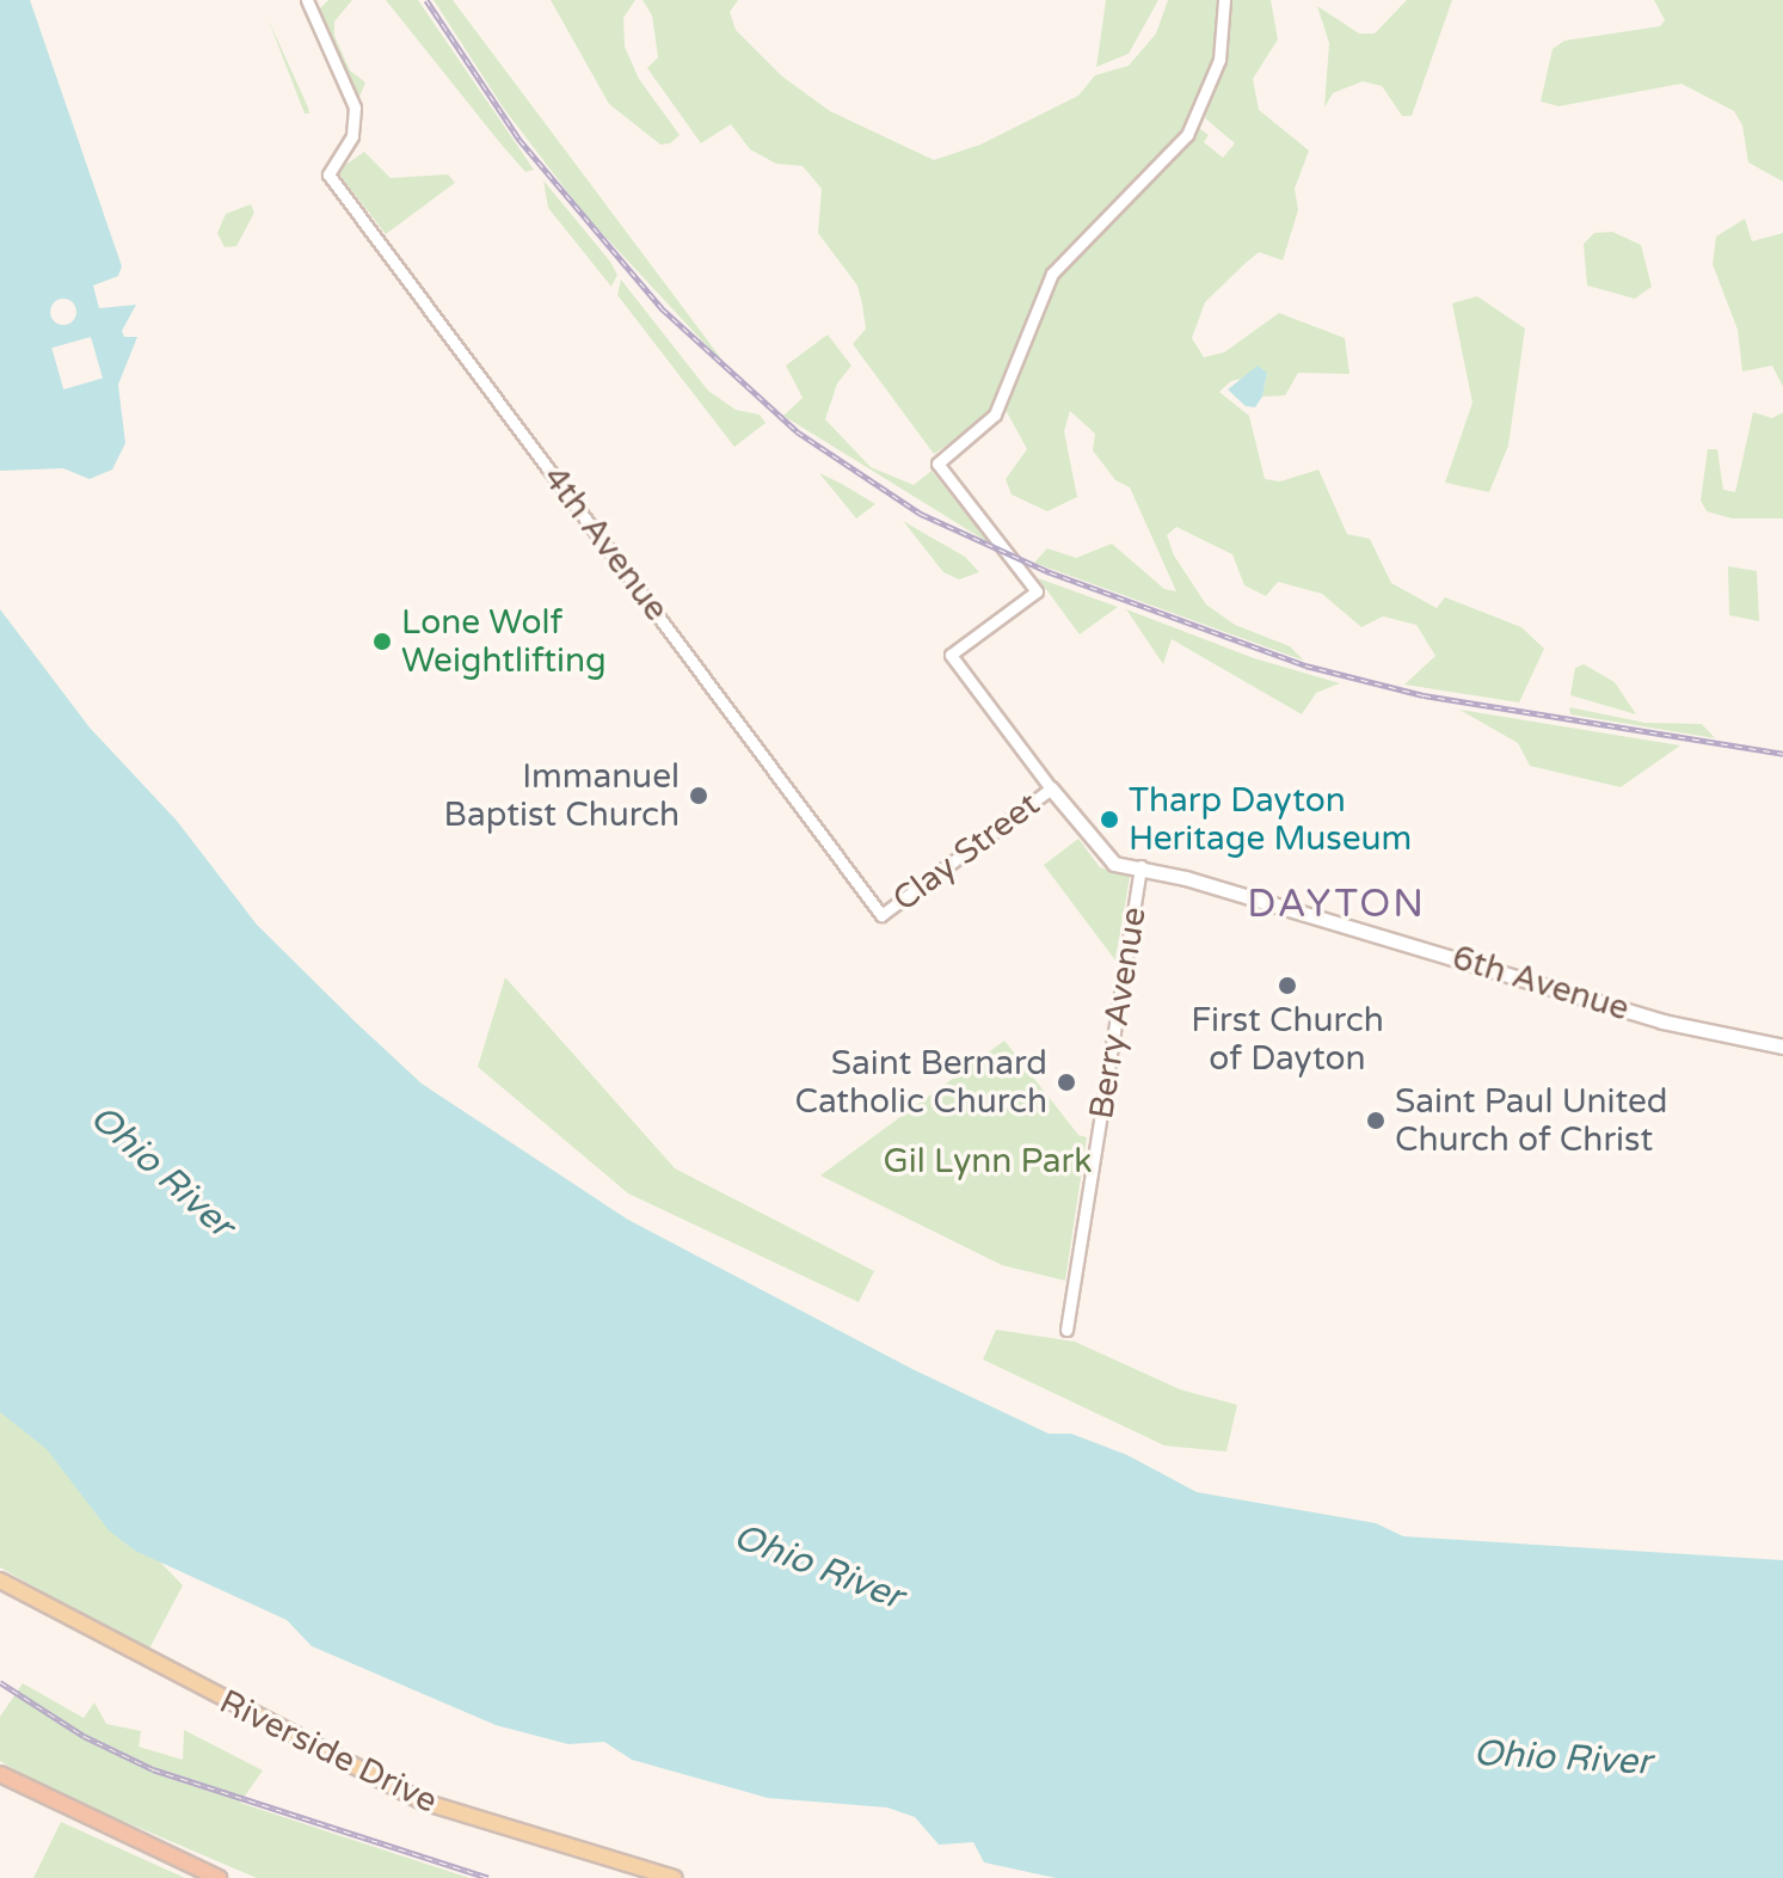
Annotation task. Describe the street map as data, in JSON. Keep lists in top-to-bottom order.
{
  "streets": {
    "main road": ["6th Avenue", "Riverside Drive"],
    "street": ["4th Avenue", "Clay Street", "Berry Avenue"]
  },
  "crossings": [
    ["4th Avenue", "Clay Street"],
    ["Clay Street", "6th Avenue"],
    ["6th Avenue", "Berry Avenue"]
  ],
  "districts": ["DAYTON"],
  "water": ["Ohio River"],
  "parks": ["Gil Lynn Park"],
  "places": [
    "Lone Wolf Weightlifting",
    "Immanuel Baptist Church",
    "Tharp Dayton Heritage Museum",
    "First Church of Dayton",
    "Saint Bernard Catholic Church",
    "Saint Paul United Church of Christ"
  ]
}
